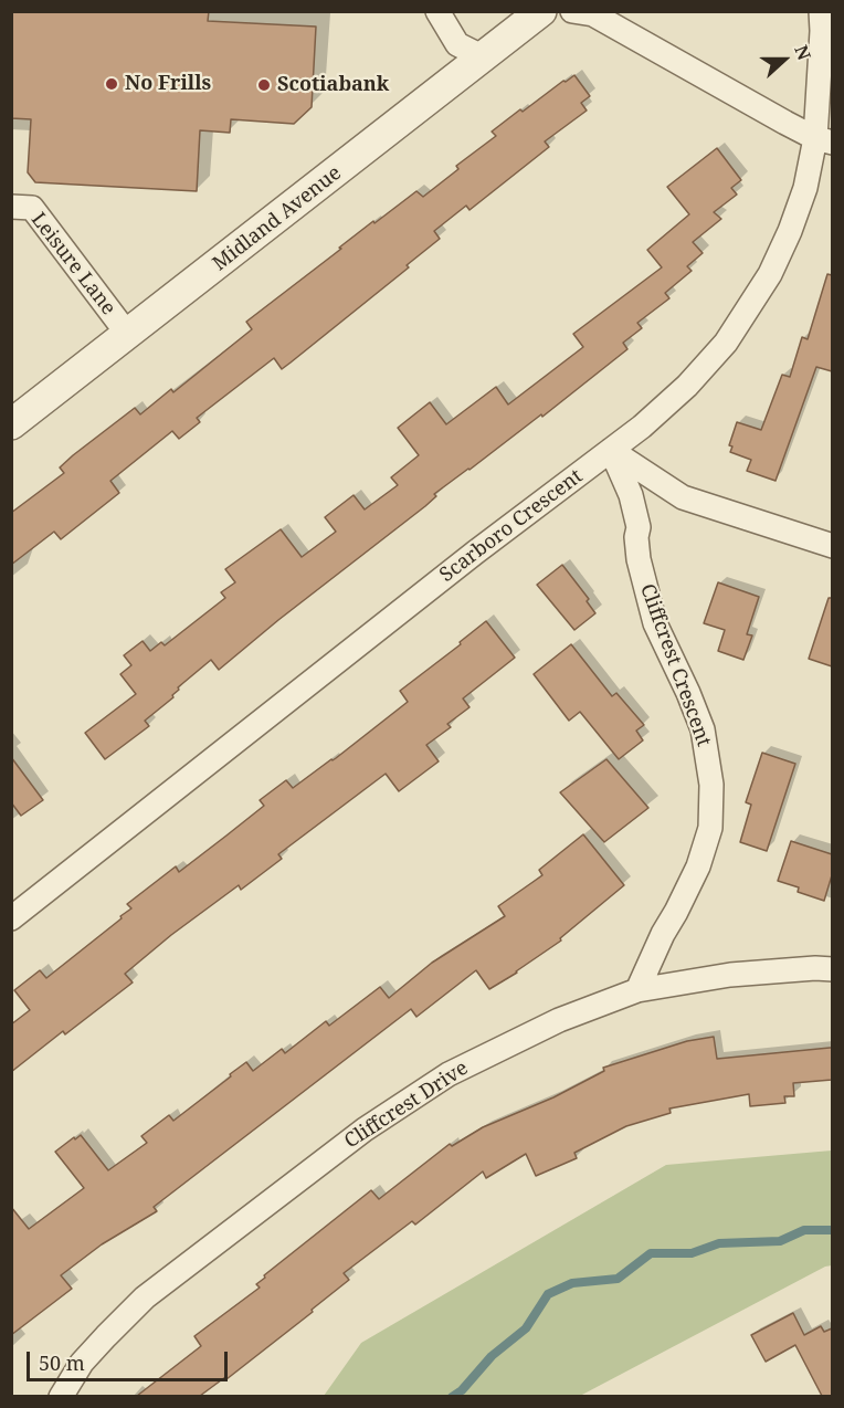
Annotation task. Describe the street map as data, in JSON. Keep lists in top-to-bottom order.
{
  "streets": {
    "street": [
      "Midland Avenue",
      "Leisure Lane",
      "Scarboro Crescent",
      "Cliffcrest Crescent",
      "Cliffcrest Drive"
    ]
  },
  "crossings": [
    ["Midland Avenue", "Leisure Lane"],
    ["Scarboro Crescent", "Cliffcrest Crescent"],
    ["Cliffcrest Crescent", "Cliffcrest Drive"]
  ],
  "places": ["No Frills", "Scotiabank"],
  "scale_bar": "50 m",
  "north": "right"
}
